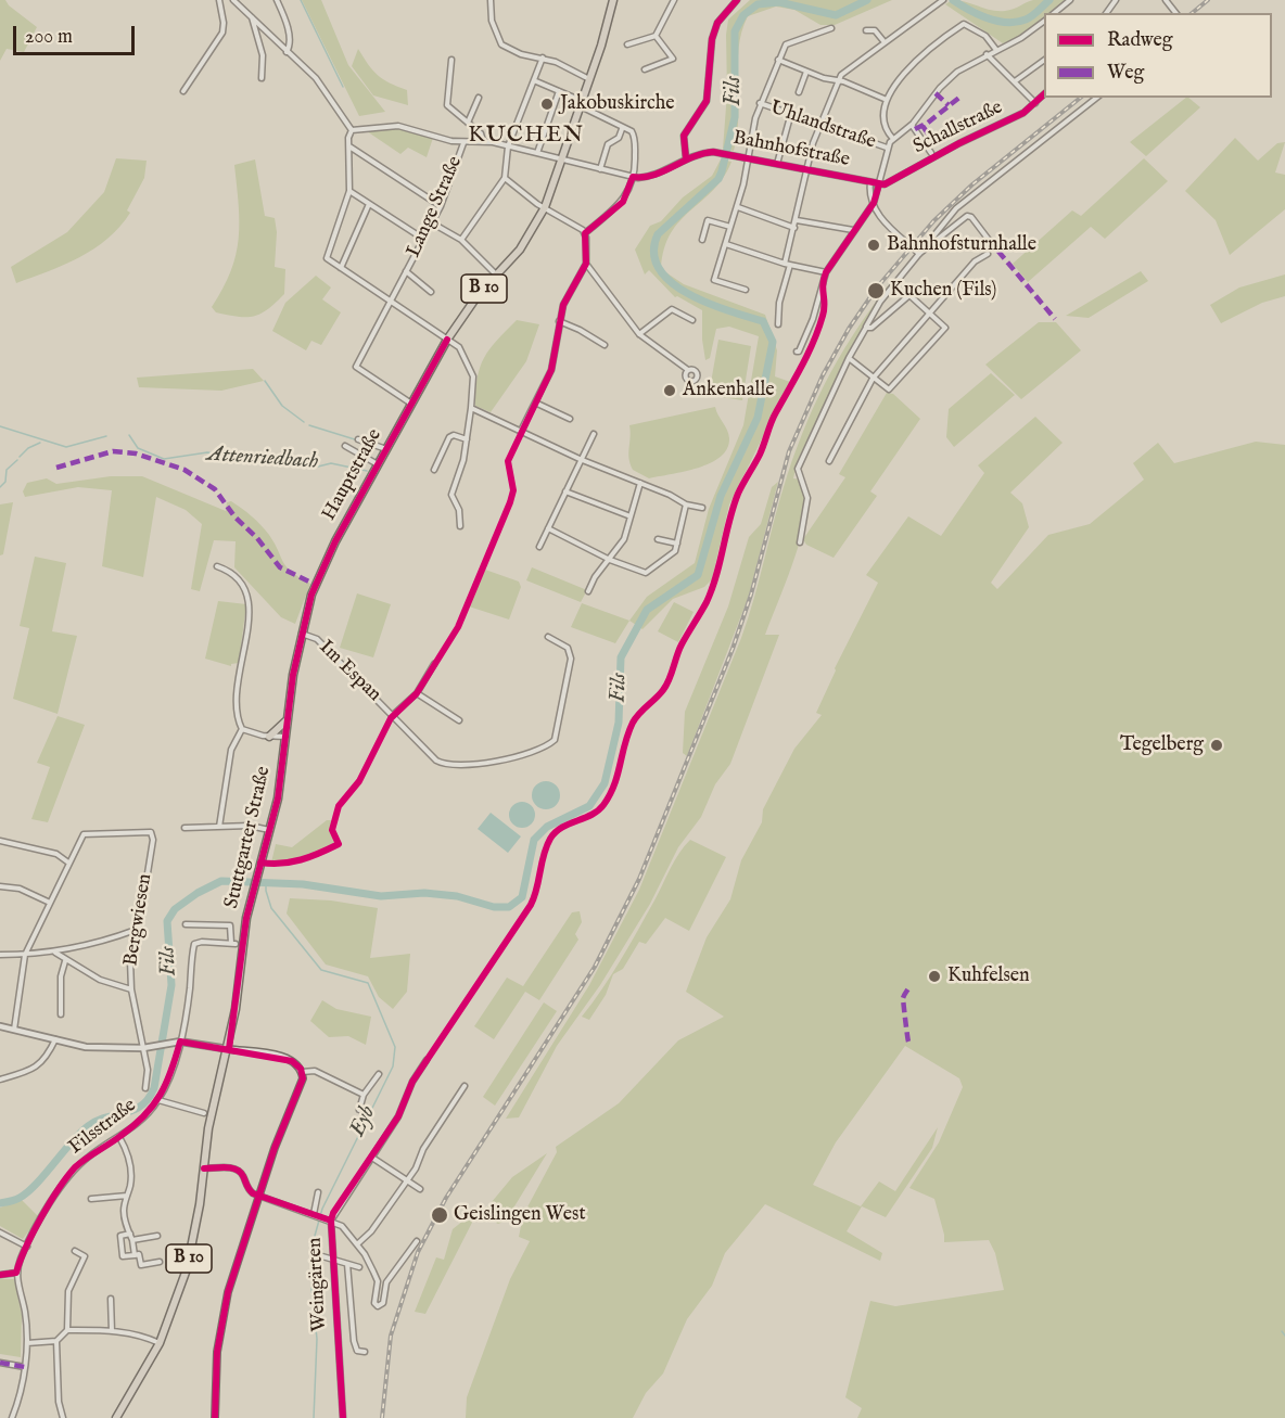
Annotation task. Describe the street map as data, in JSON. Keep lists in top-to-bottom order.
{
  "streets": {
    "main road": ["B 10", "Hauptstraße", "Stuttgarter Straße"],
    "street": [
      "Uhlandstraße",
      "Schallstraße",
      "Bahnhofstraße",
      "Lange Straße",
      "Im Espan",
      "Bergwiesen",
      "Filsstraße",
      "Weingärten"
    ]
  },
  "crossings": [
    ["Schallstraße", "Bahnhofstraße"],
    ["Bahnhofstraße", "Lange Straße"],
    ["Bahnhofstraße", "Hauptstraße"],
    ["Lange Straße", "Hauptstraße"],
    ["Hauptstraße", "Im Espan"],
    ["Hauptstraße", "Stuttgarter Straße"],
    ["Im Espan", "Stuttgarter Straße"]
  ],
  "districts": ["KUCHEN"],
  "water": ["Fils", "Attenriedbach", "Eyb"],
  "places": [
    "Jakobuskirche",
    "Bahnhofsturnhalle",
    "Kuchen (Fils)",
    "Ankenhalle",
    "Tegelberg",
    "Kuhfelsen",
    "Geislingen West"
  ],
  "legend": ["Radweg", "Weg"],
  "scale_bar": "200 m"
}
